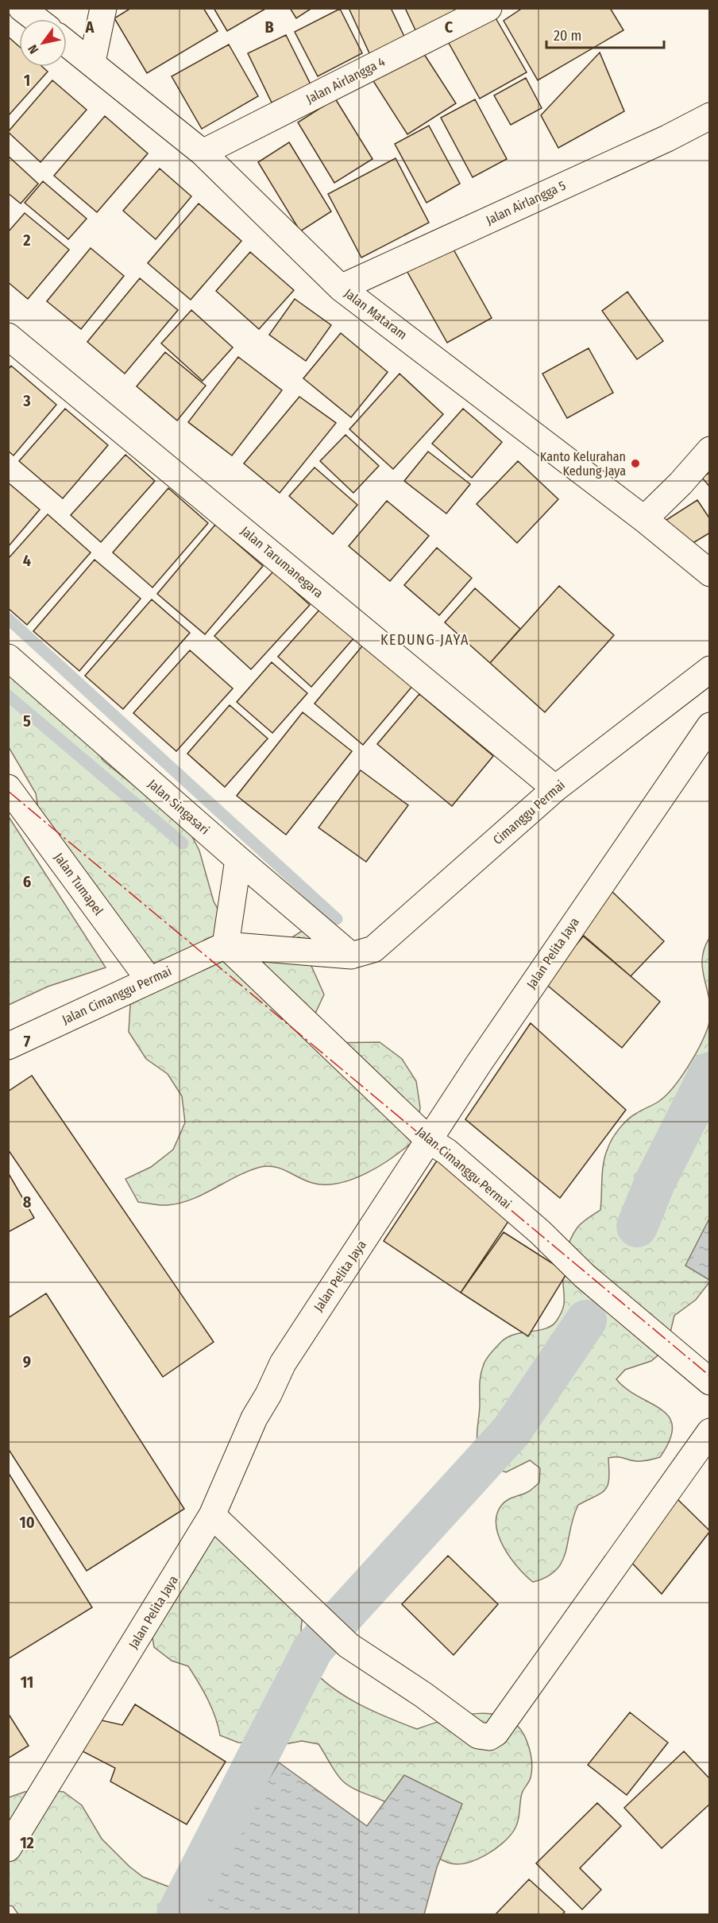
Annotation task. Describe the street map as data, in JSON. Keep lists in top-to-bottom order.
{
  "streets": {
    "street": [
      "Jalan Airlangga 4",
      "Jalan Airlangga 5",
      "Jalan Mataram",
      "Jalan Tarumanegara",
      "Jalan Singasari",
      "Cimanggu Permai",
      "Jalan Tumapel",
      "Jalan Pelita Jaya",
      "Jalan Cimanggu Permai"
    ]
  },
  "crossings": [
    ["Jalan Airlangga 4", "Jalan Mataram"],
    ["Jalan Airlangga 5", "Jalan Mataram"],
    ["Jalan Tarumanegara", "Cimanggu Permai"],
    ["Jalan Singasari", "Cimanggu Permai"],
    ["Jalan Singasari", "Jalan Cimanggu Permai"],
    ["Cimanggu Permai", "Jalan Cimanggu Permai"],
    ["Jalan Tumapel", "Jalan Cimanggu Permai"],
    ["Jalan Pelita Jaya", "Jalan Cimanggu Permai"]
  ],
  "districts": ["KEDUNG JAYA"],
  "places": ["Kanto Kelurahan Kedung Jaya"],
  "scale_bar": "20 m",
  "north": "bottom left",
  "grid": {
    "columns": ["A", "B", "C"],
    "rows": [
      "1",
      "2",
      "3",
      "4",
      "5",
      "6",
      "7",
      "8",
      "9",
      "10",
      "11",
      "12"
    ]
  }
}
